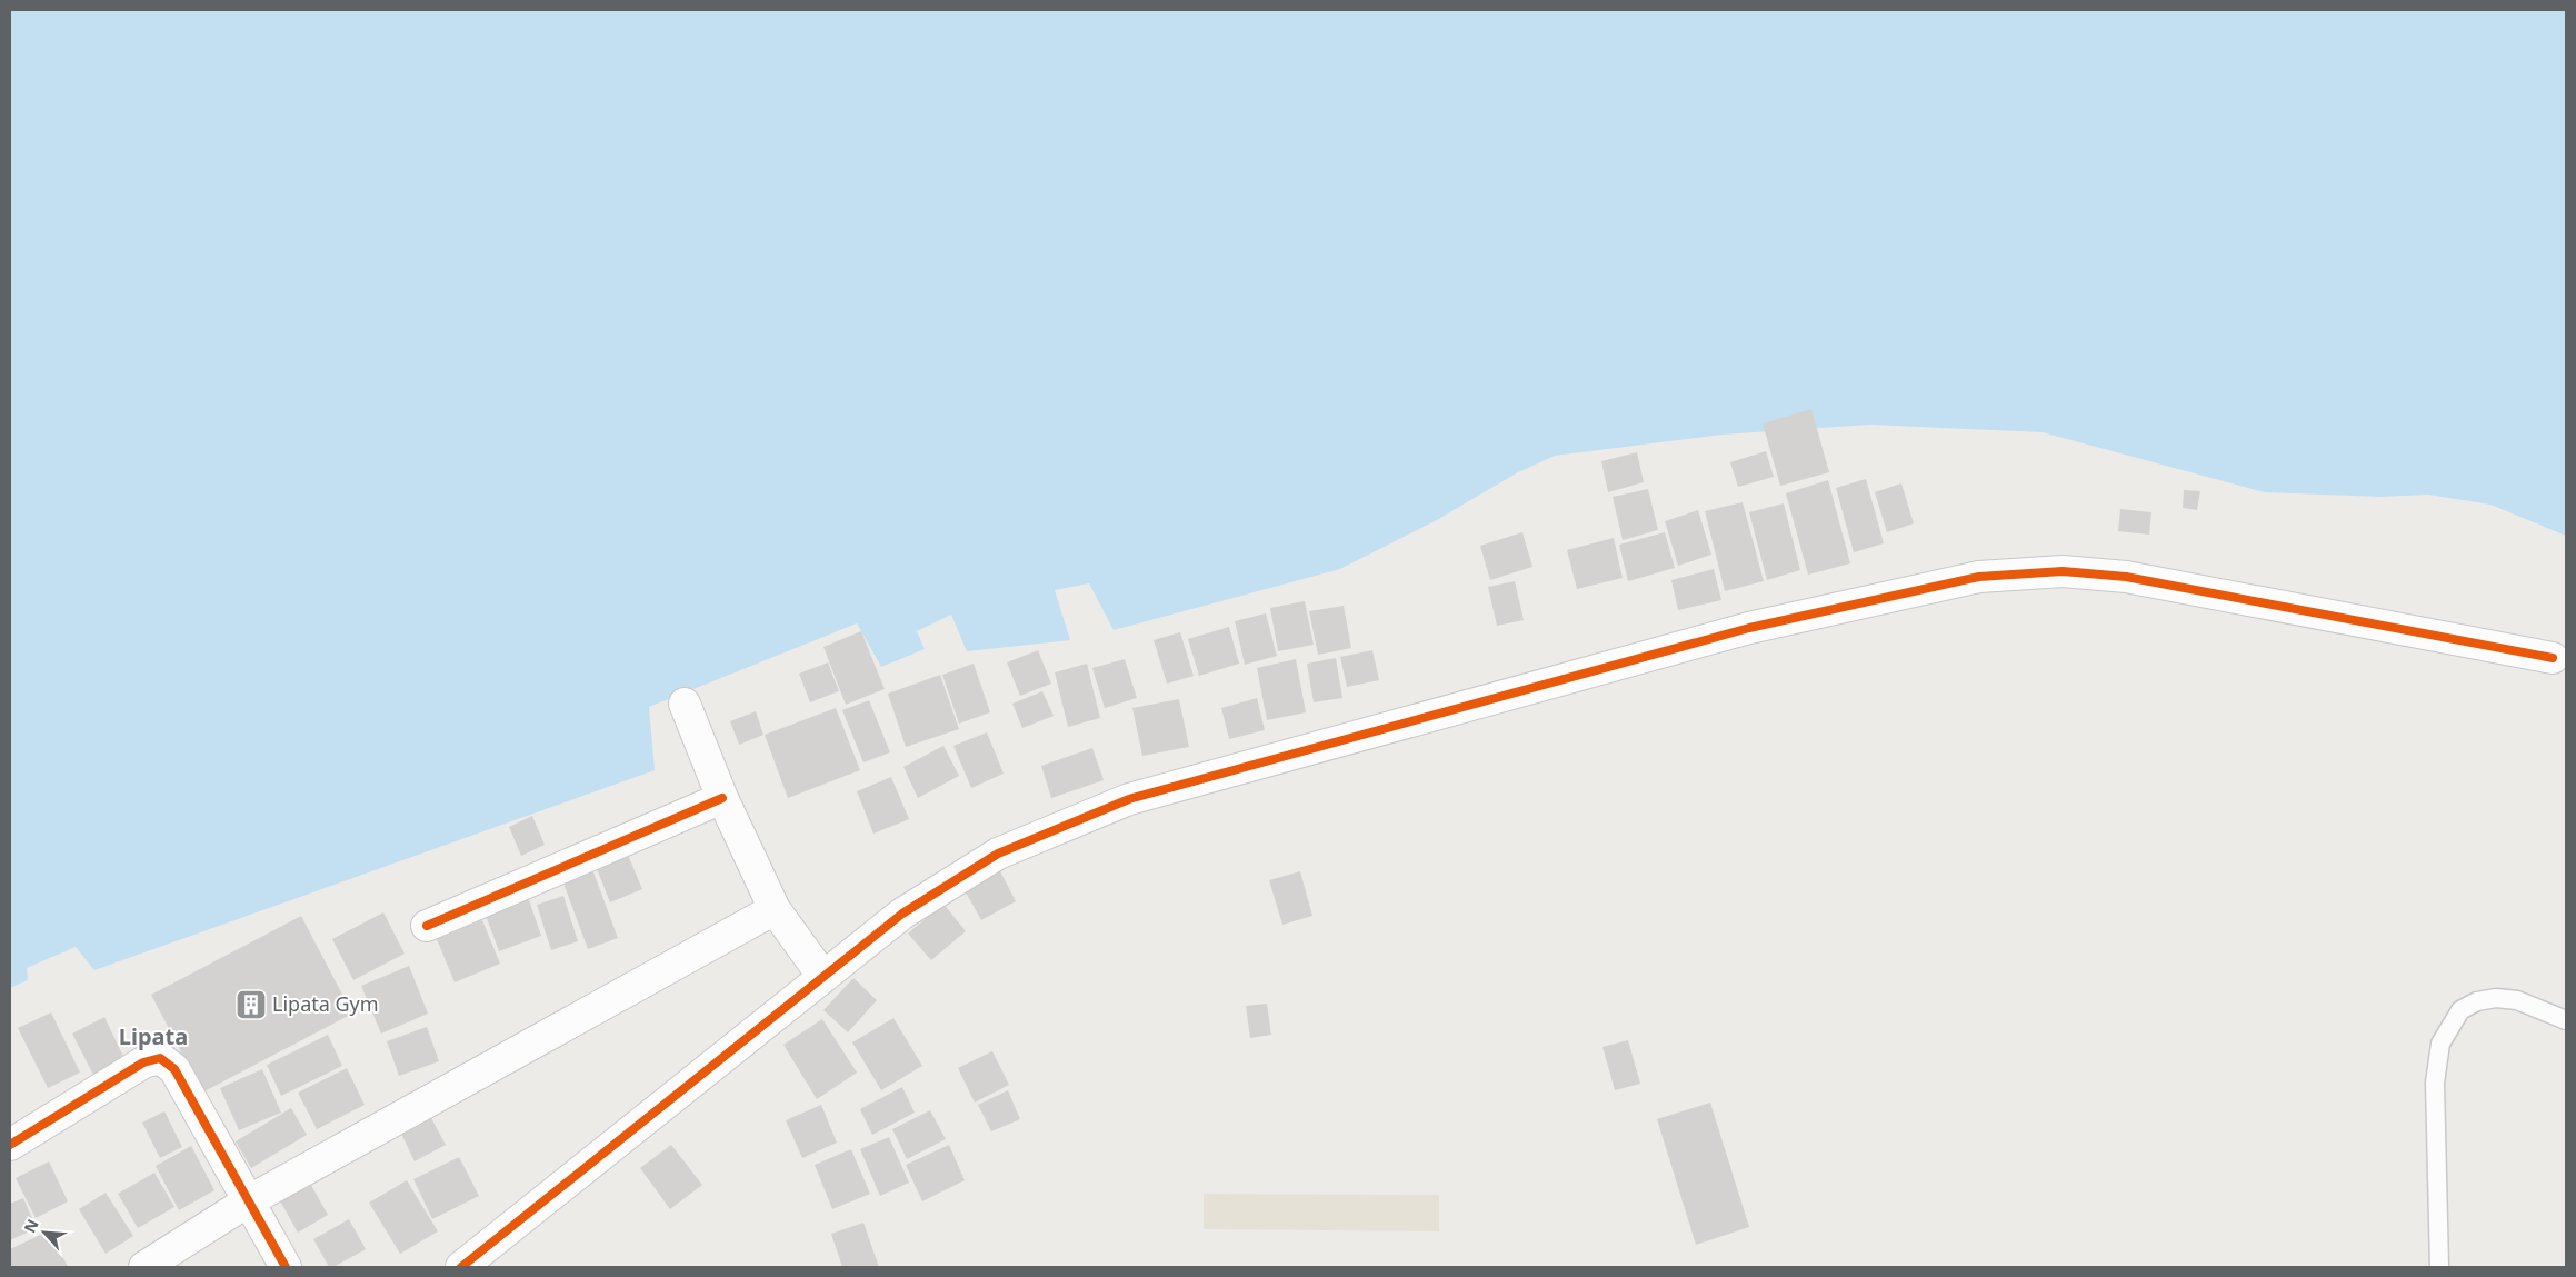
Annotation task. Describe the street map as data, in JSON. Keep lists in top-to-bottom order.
{
  "districts": ["Lipata"],
  "places": {
    "building": ["Lipata Gym"]
  },
  "north": "top left"
}
